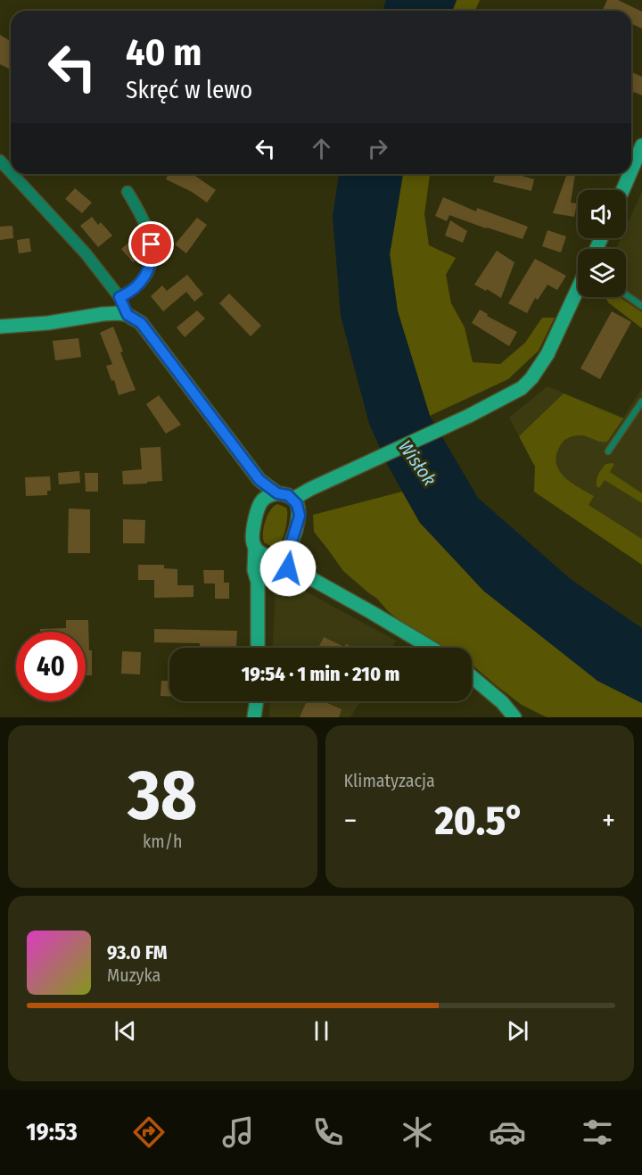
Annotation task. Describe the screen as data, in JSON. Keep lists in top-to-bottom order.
{
  "water": ["Wisłok"],
  "page": {
    "turn": ["40 m", "Skręć w lewo"],
    "limit": "40",
    "trip": "19:54 · 1 min · 210 m",
    "tile": [
      ["38", "km/h"],
      "Klimatyzacja"
    ],
    "heat": ["−", "20.5°", "+"],
    "song": ["93.0 FM", "Muzyka"],
    "tabs": "19:53"
  }
}
